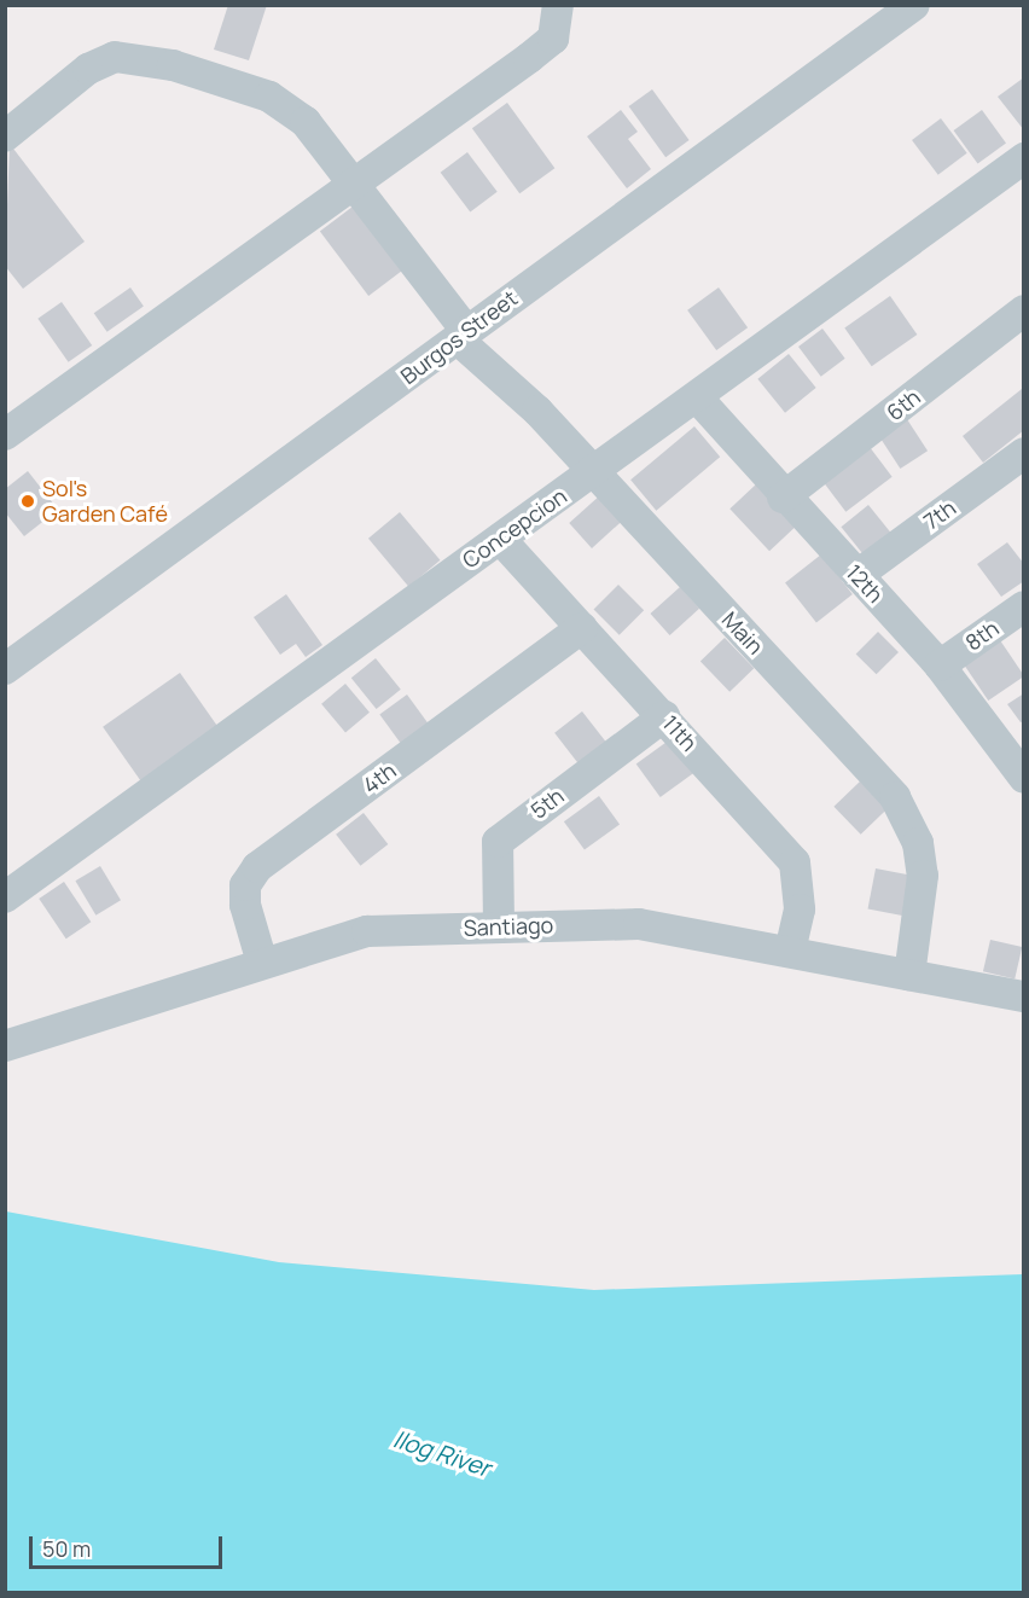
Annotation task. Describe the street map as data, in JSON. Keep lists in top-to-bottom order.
{
  "streets": {
    "street": [
      "Burgos Street",
      "6th",
      "7th",
      "Concepcion",
      "12th",
      "Main",
      "8th",
      "11th",
      "4th",
      "5th",
      "Santiago"
    ]
  },
  "crossings": [
    ["Burgos Street", "Main"],
    ["6th", "12th"],
    ["7th", "12th"],
    ["Concepcion", "12th"],
    ["Concepcion", "Main"],
    ["Concepcion", "11th"],
    ["12th", "8th"],
    ["Main", "Santiago"],
    ["11th", "4th"],
    ["11th", "5th"],
    ["11th", "Santiago"],
    ["4th", "Santiago"],
    ["5th", "Santiago"]
  ],
  "water": ["Ilog River"],
  "places": ["Sol's Garden Café"],
  "scale_bar": "50 m"
}
